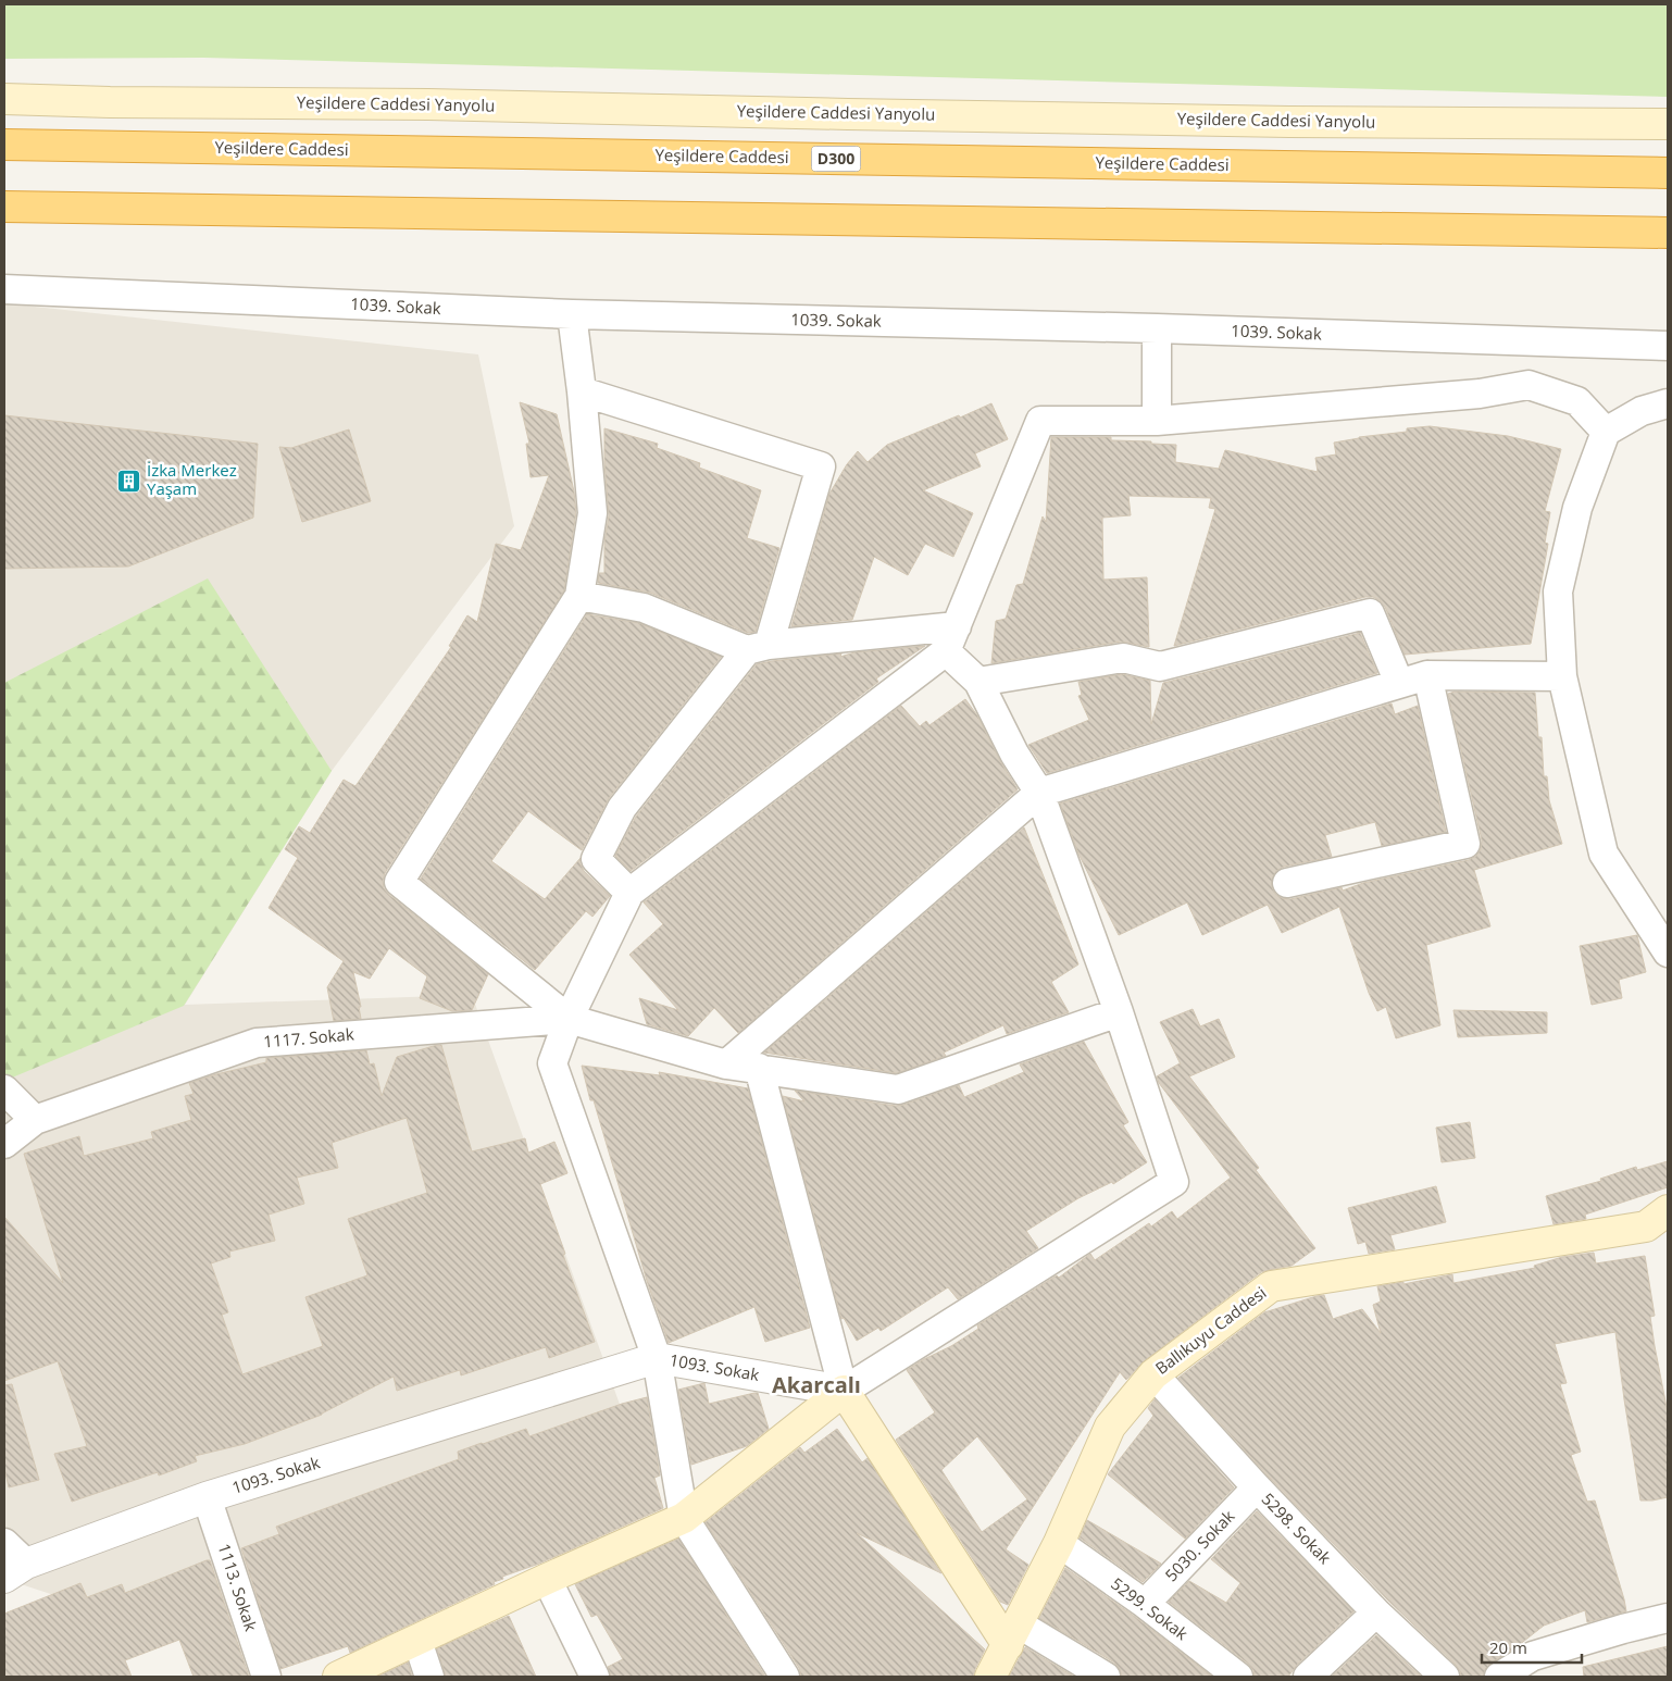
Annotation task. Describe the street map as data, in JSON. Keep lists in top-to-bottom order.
{
  "streets": {
    "highway": ["Yeşildere Caddesi", "D300"],
    "main road": ["Yeşildere Caddesi Yanyolu", "Ballıkuyu Caddesi"],
    "street": [
      "1039. Sokak",
      "1117. Sokak",
      "1093. Sokak",
      "5298. Sokak",
      "5030. Sokak",
      "1113. Sokak",
      "5299. Sokak"
    ]
  },
  "crossings": [
    ["Ballıkuyu Caddesi", "5298. Sokak"],
    ["Ballıkuyu Caddesi", "5299. Sokak"],
    ["1093. Sokak", "1113. Sokak"],
    ["5298. Sokak", "5030. Sokak"],
    ["5030. Sokak", "5299. Sokak"]
  ],
  "districts": ["Akarcalı"],
  "places": {
    "building": ["İzka Merkez Yaşam"]
  },
  "scale_bar": "20 m"
}
